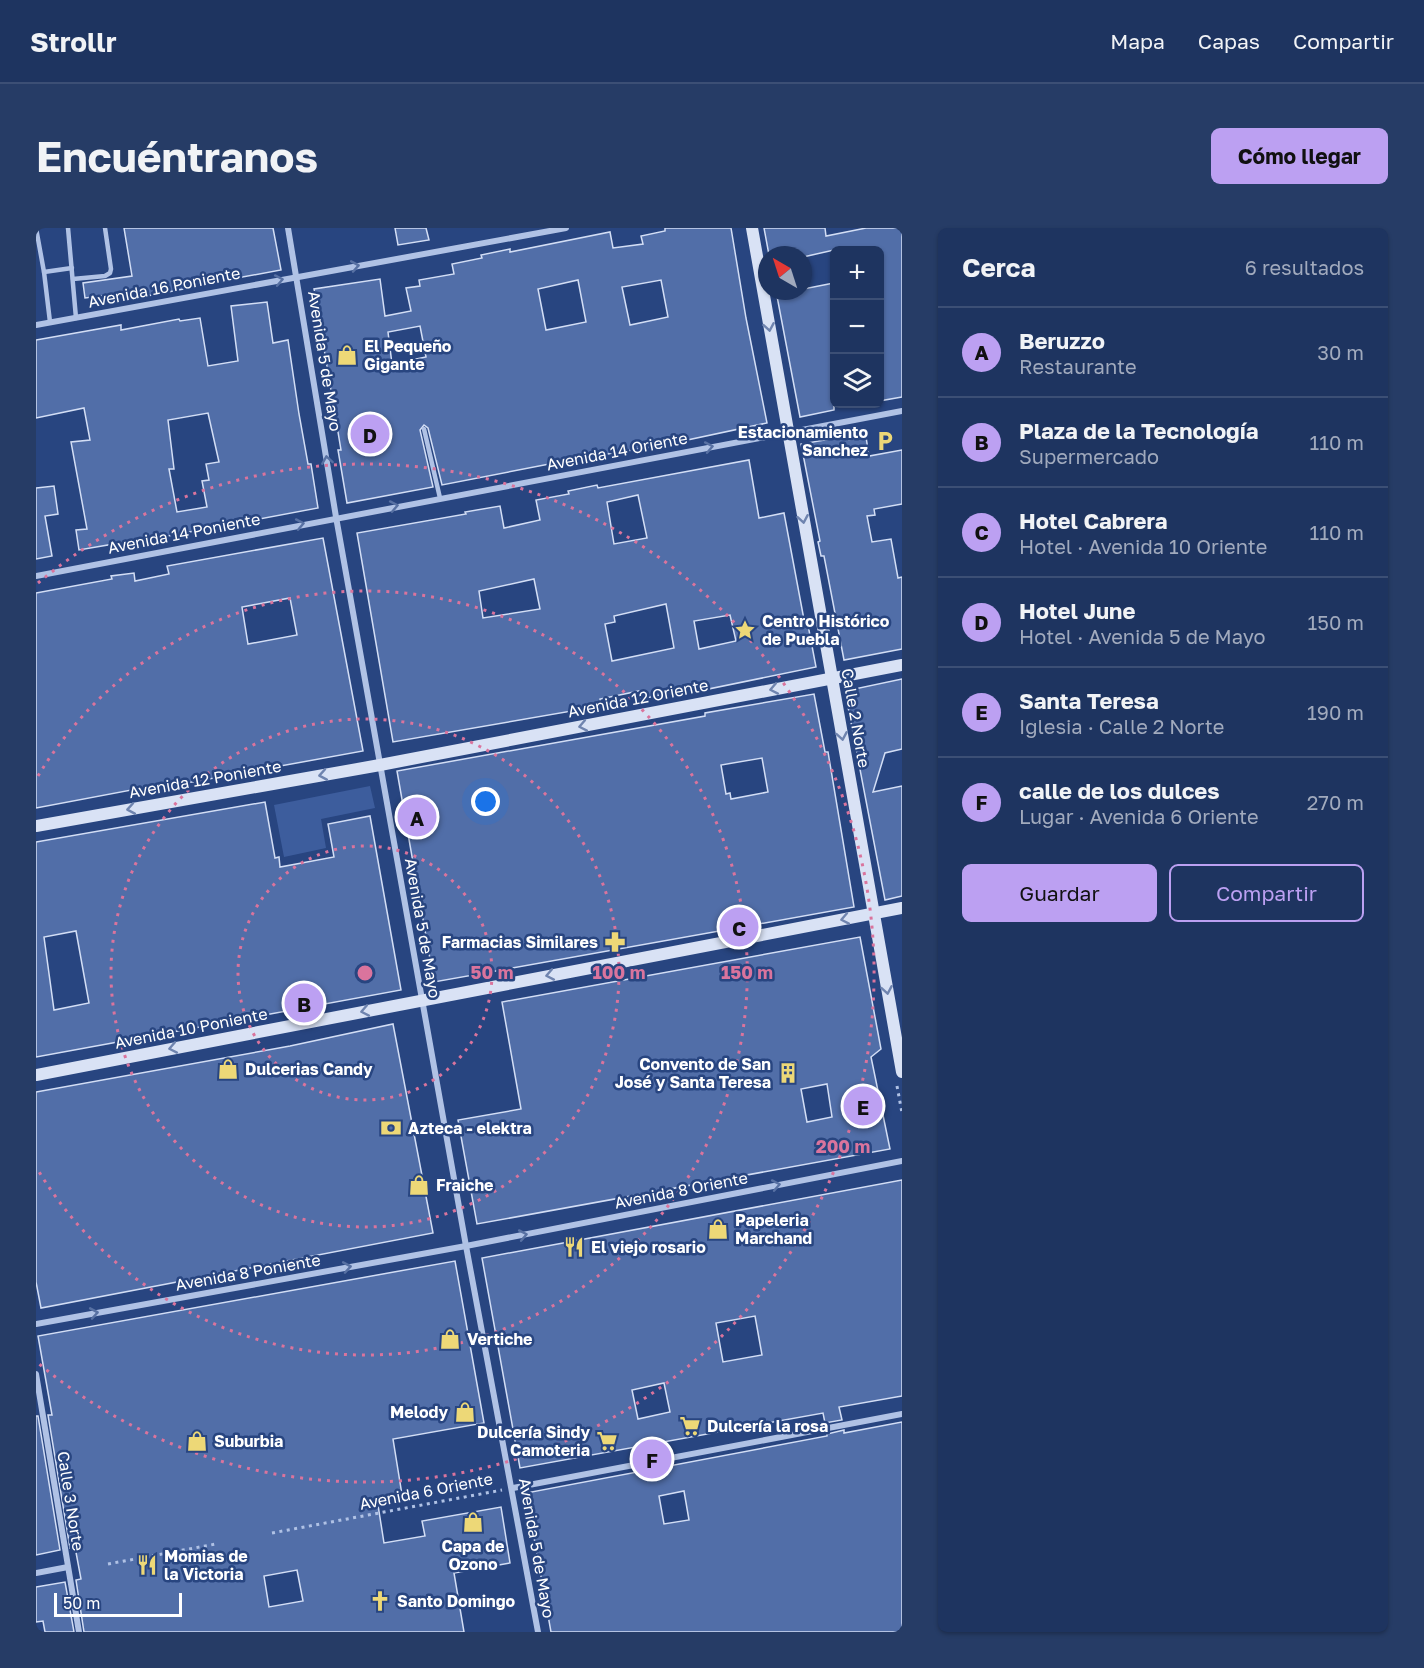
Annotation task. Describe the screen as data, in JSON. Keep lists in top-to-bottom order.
{
  "streets": {
    "main road": [
      "Avenida 12 Oriente",
      "Calle 2 Norte",
      "Avenida 12 Poniente",
      "Avenida 10 Poniente"
    ],
    "street": [
      "Avenida 16 Poniente",
      "Avenida 5 de Mayo",
      "Avenida 14 Oriente",
      "Avenida 14 Poniente",
      "Avenida 8 Oriente",
      "Avenida 8 Poniente",
      "Avenida 6 Oriente",
      "Calle 3 Norte"
    ]
  },
  "crossings": [
    ["Avenida 16 Poniente", "Avenida 5 de Mayo"],
    ["Avenida 5 de Mayo", "Avenida 14 Oriente"],
    ["Avenida 5 de Mayo", "Avenida 14 Poniente"],
    ["Avenida 5 de Mayo", "Avenida 12 Oriente"],
    ["Avenida 5 de Mayo", "Avenida 12 Poniente"],
    ["Avenida 5 de Mayo", "Avenida 10 Poniente"],
    ["Avenida 5 de Mayo", "Avenida 8 Oriente"],
    ["Avenida 5 de Mayo", "Avenida 8 Poniente"],
    ["Avenida 5 de Mayo", "Avenida 6 Oriente"],
    ["Avenida 14 Oriente", "Avenida 14 Poniente"],
    ["Avenida 14 Oriente", "Calle 2 Norte"],
    ["Avenida 12 Oriente", "Calle 2 Norte"],
    ["Avenida 12 Oriente", "Avenida 12 Poniente"],
    ["Calle 2 Norte", "Avenida 10 Poniente"],
    ["Avenida 8 Oriente", "Avenida 8 Poniente"]
  ],
  "one_way": [
    "Avenida 16 Poniente",
    "Avenida 14 Oriente",
    "Avenida 14 Poniente",
    "Avenida 12 Oriente",
    "Calle 2 Norte",
    "Avenida 12 Poniente",
    "Avenida 10 Poniente",
    "Avenida 8 Oriente",
    "Avenida 8 Poniente"
  ],
  "places": {
    "shop": [
      "El Pequeño Gigante",
      "Dulcerias Candy",
      "Fraiche",
      "Papeleria Marchand",
      "Vertiche",
      "Melody",
      "Suburbia",
      "Capa de Ozono"
    ],
    "parking": ["Estacionamiento Sanchez"],
    "place": ["Centro Histórico de Puebla"],
    "pharmacy": ["Farmacias Similares"],
    "building": ["Convento de San José y Santa Teresa"],
    "bank": ["Azteca - elektra"],
    "restaurant": ["El viejo rosario", "Momias de la Victoria"],
    "supermarket": ["Dulcería la rosa", "Dulcería Sindy Camoteria"],
    "church": ["Santo Domingo"]
  },
  "scale_bar": "50 m",
  "north": "top left",
  "page": {
    "header": "Strollr",
    "nav": ["Mapa", "Capas", "Compartir"],
    "buttons": [
      "Cómo llegar",
      ["Guardar", "Compartir"]
    ],
    "title": "Encuéntranos",
    "heading": ["Cerca", "6 resultados"],
    "map_buttons": ["+", "−"],
    "list": [
      {
        "mark": "A",
        "name": "Beruzzo",
        "note": "Restaurante",
        "value": "30 m"
      },
      {
        "mark": "B",
        "name": "Plaza de la Tecnología",
        "note": "Supermercado",
        "value": "110 m"
      },
      {
        "mark": "C",
        "name": "Hotel Cabrera",
        "note": "Hotel · Avenida 10 Oriente",
        "value": "110 m"
      },
      {
        "mark": "D",
        "name": "Hotel June",
        "note": "Hotel · Avenida 5 de Mayo",
        "value": "150 m"
      },
      {
        "mark": "E",
        "name": "Santa Teresa",
        "note": "Iglesia · Calle 2 Norte",
        "value": "190 m"
      },
      {
        "mark": "F",
        "name": "calle de los dulces",
        "note": "Lugar · Avenida 6 Oriente",
        "value": "270 m"
      }
    ],
    "pins": [
      "D",
      "A",
      "C",
      "B",
      "E",
      "F"
    ],
    "scale": "50 m"
  },
  "rings": [
    "50 m",
    "100 m",
    "150 m",
    "200 m"
  ]
}
